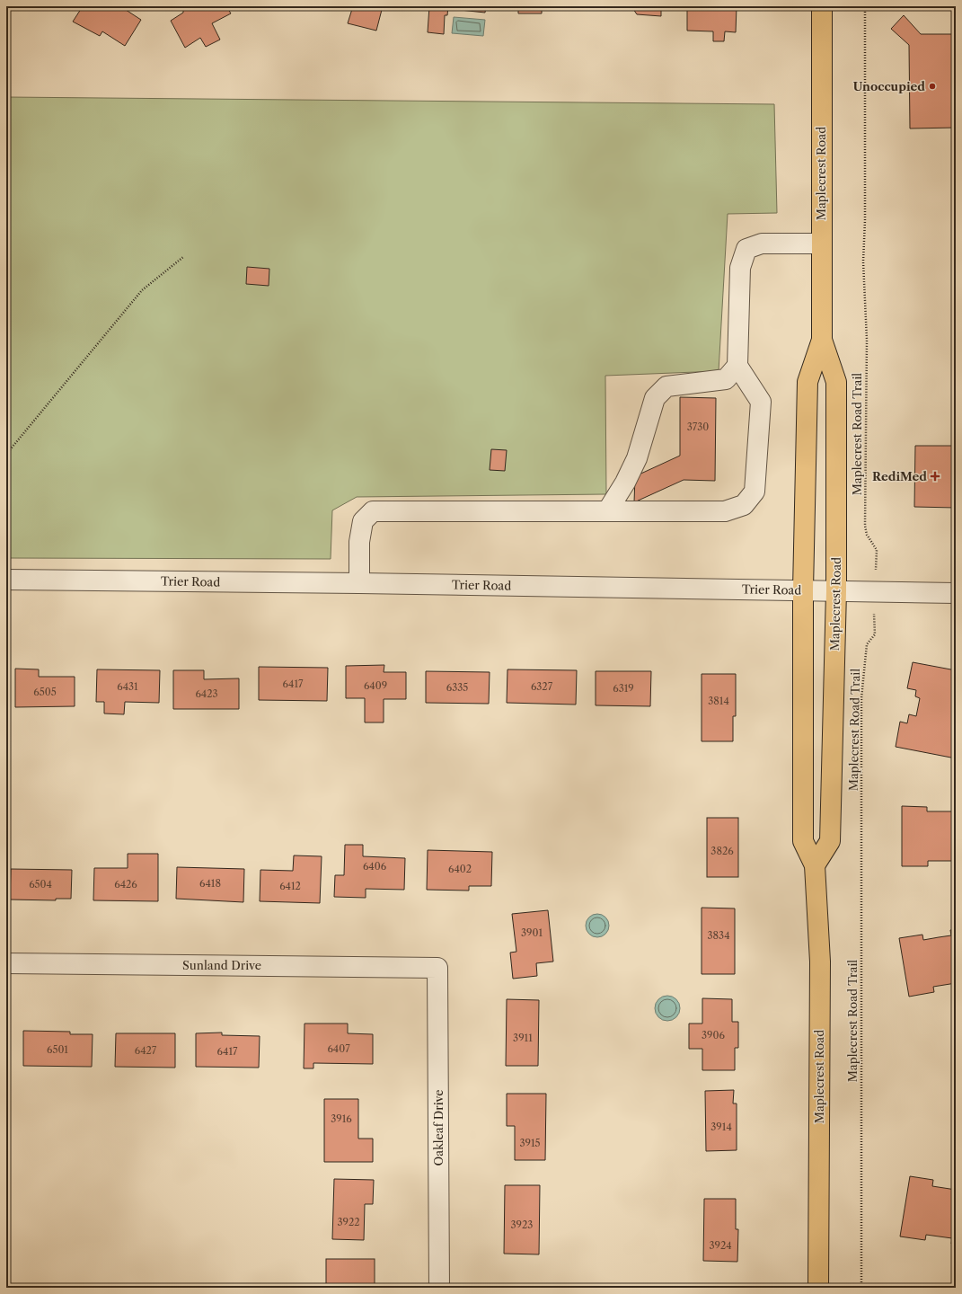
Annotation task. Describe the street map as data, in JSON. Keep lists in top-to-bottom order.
{
  "streets": {
    "main road": ["Maplecrest Road"],
    "street": ["Trier Road", "Sunland Drive", "Oakleaf Drive"],
    "path": ["Maplecrest Road Trail"]
  },
  "crossings": [
    ["Maplecrest Road", "Trier Road"],
    ["Maplecrest Road Trail", "Trier Road"],
    ["Sunland Drive", "Oakleaf Drive"]
  ],
  "places": {
    "other": ["Unoccupied"],
    "health": ["RediMed"]
  },
  "house_numbers": [
    "3730",
    "6417",
    "6409",
    "6431",
    "6327",
    "6335",
    "6319",
    "6505",
    "6423",
    "3814",
    "3826",
    "6406",
    "6402",
    "6418",
    "6504",
    "6426",
    "6412",
    "3901",
    "3834",
    "3906",
    "3911",
    "6407",
    "6501",
    "6427",
    "6417",
    "3916",
    "3914",
    "3915",
    "3922",
    "3923",
    "3924"
  ]
}
